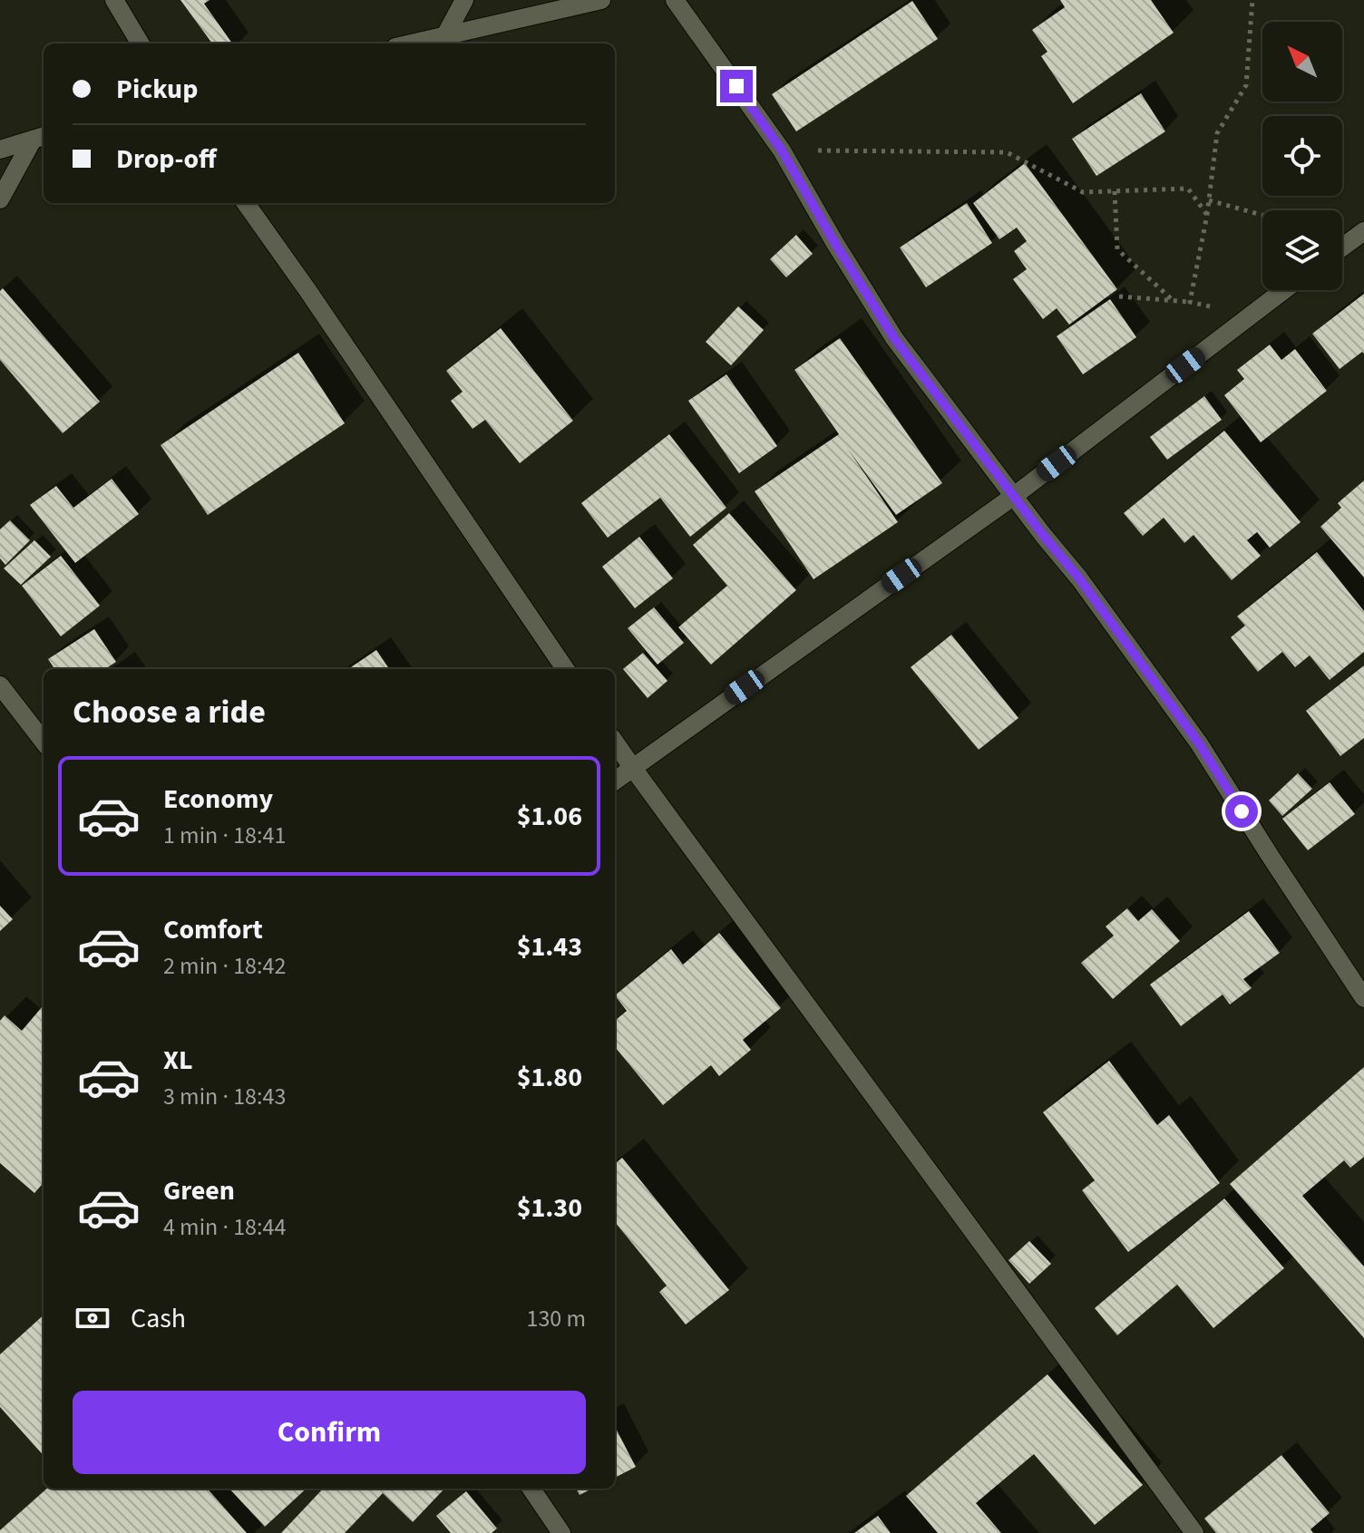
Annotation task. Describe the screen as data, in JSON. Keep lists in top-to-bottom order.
{
  "north": "top left",
  "page": {
    "banner": ["Pickup", "Drop-off"],
    "heading": "Choose a ride",
    "list": [
      {
        "name": "Economy",
        "note": "1 min · 18:41",
        "value": "$1.06"
      },
      {
        "name": "Comfort",
        "note": "2 min · 18:42",
        "value": "$1.43"
      },
      {
        "name": "XL",
        "note": "3 min · 18:43",
        "value": "$1.80"
      },
      {
        "name": "Green",
        "note": "4 min · 18:44",
        "value": "$1.30"
      }
    ],
    "pay": ["Cash", "130 m"],
    "buttons": "Confirm"
  }
}
